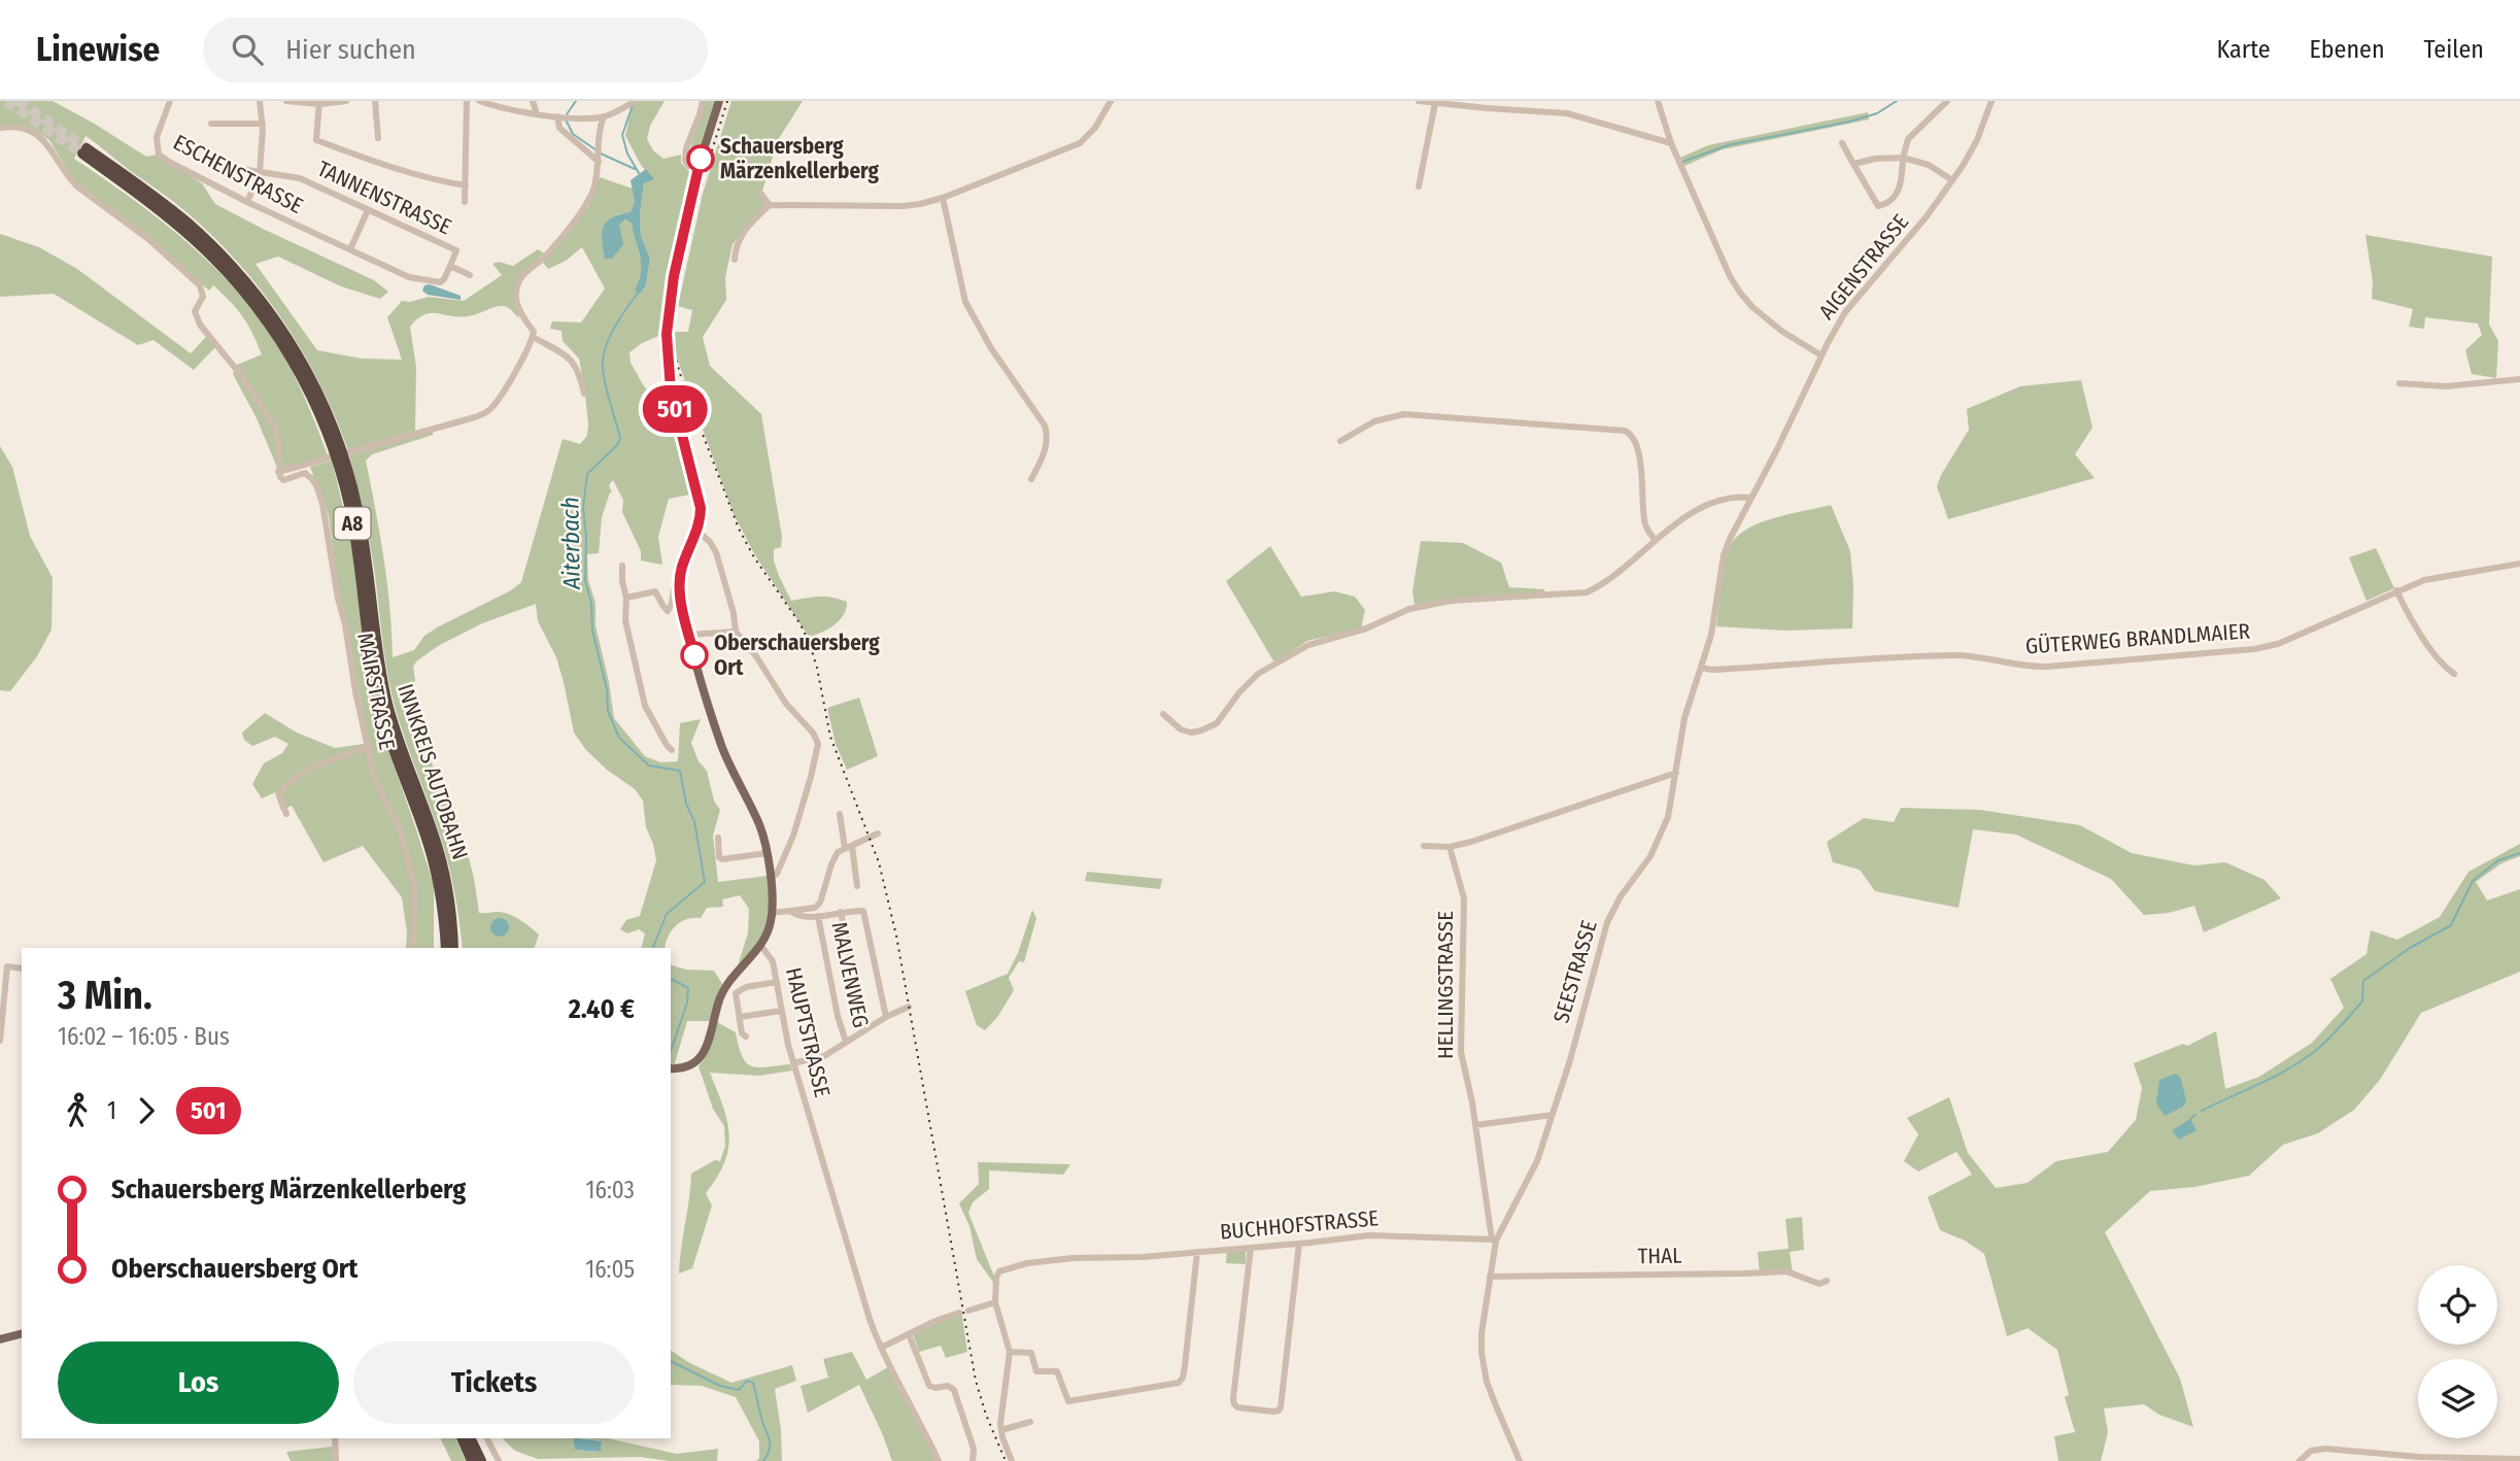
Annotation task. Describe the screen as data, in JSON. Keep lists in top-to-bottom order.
{
  "streets": {
    "highway": ["A8", "INNKREIS AUTOBAHN"],
    "main road": ["HAUPTSTRASSE"],
    "street": [
      "ESCHENSTRASSE",
      "TANNENSTRASSE",
      "AIGENSTRASSE",
      "GÜTERWEG BRANDLMAIER",
      "MAIRSTRASSE",
      "SEESTRASSE",
      "MALVENWEG",
      "HELLINGSTRASSE",
      "BUCHHOFSTRASSE",
      "THAL"
    ]
  },
  "crossings": [
    ["ESCHENSTRASSE", "TANNENSTRASSE"],
    ["AIGENSTRASSE", "SEESTRASSE"],
    ["GÜTERWEG BRANDLMAIER", "SEESTRASSE"],
    ["SEESTRASSE", "HELLINGSTRASSE"],
    ["SEESTRASSE", "BUCHHOFSTRASSE"],
    ["SEESTRASSE", "THAL"],
    ["HELLINGSTRASSE", "BUCHHOFSTRASSE"]
  ],
  "water": ["Aiterbach"],
  "places": ["Schauersberg Märzenkellerberg", "Oberschauersberg Ort"],
  "lines": ["bus line 501"],
  "page": {
    "header": "Linewise",
    "search": "Hier suchen",
    "nav": ["Karte", "Ebenen", "Teilen"],
    "on_map": "501",
    "heading": ["3 Min.", "16:02 – 16:05 · Bus", "2.40 €"],
    "legs": ["1", "501"],
    "list": [
      {
        "name": "Schauersberg Märzenkellerberg",
        "value": "16:03"
      },
      {
        "name": "Oberschauersberg Ort",
        "value": "16:05"
      }
    ],
    "buttons": ["Los", "Tickets"]
  }
}
